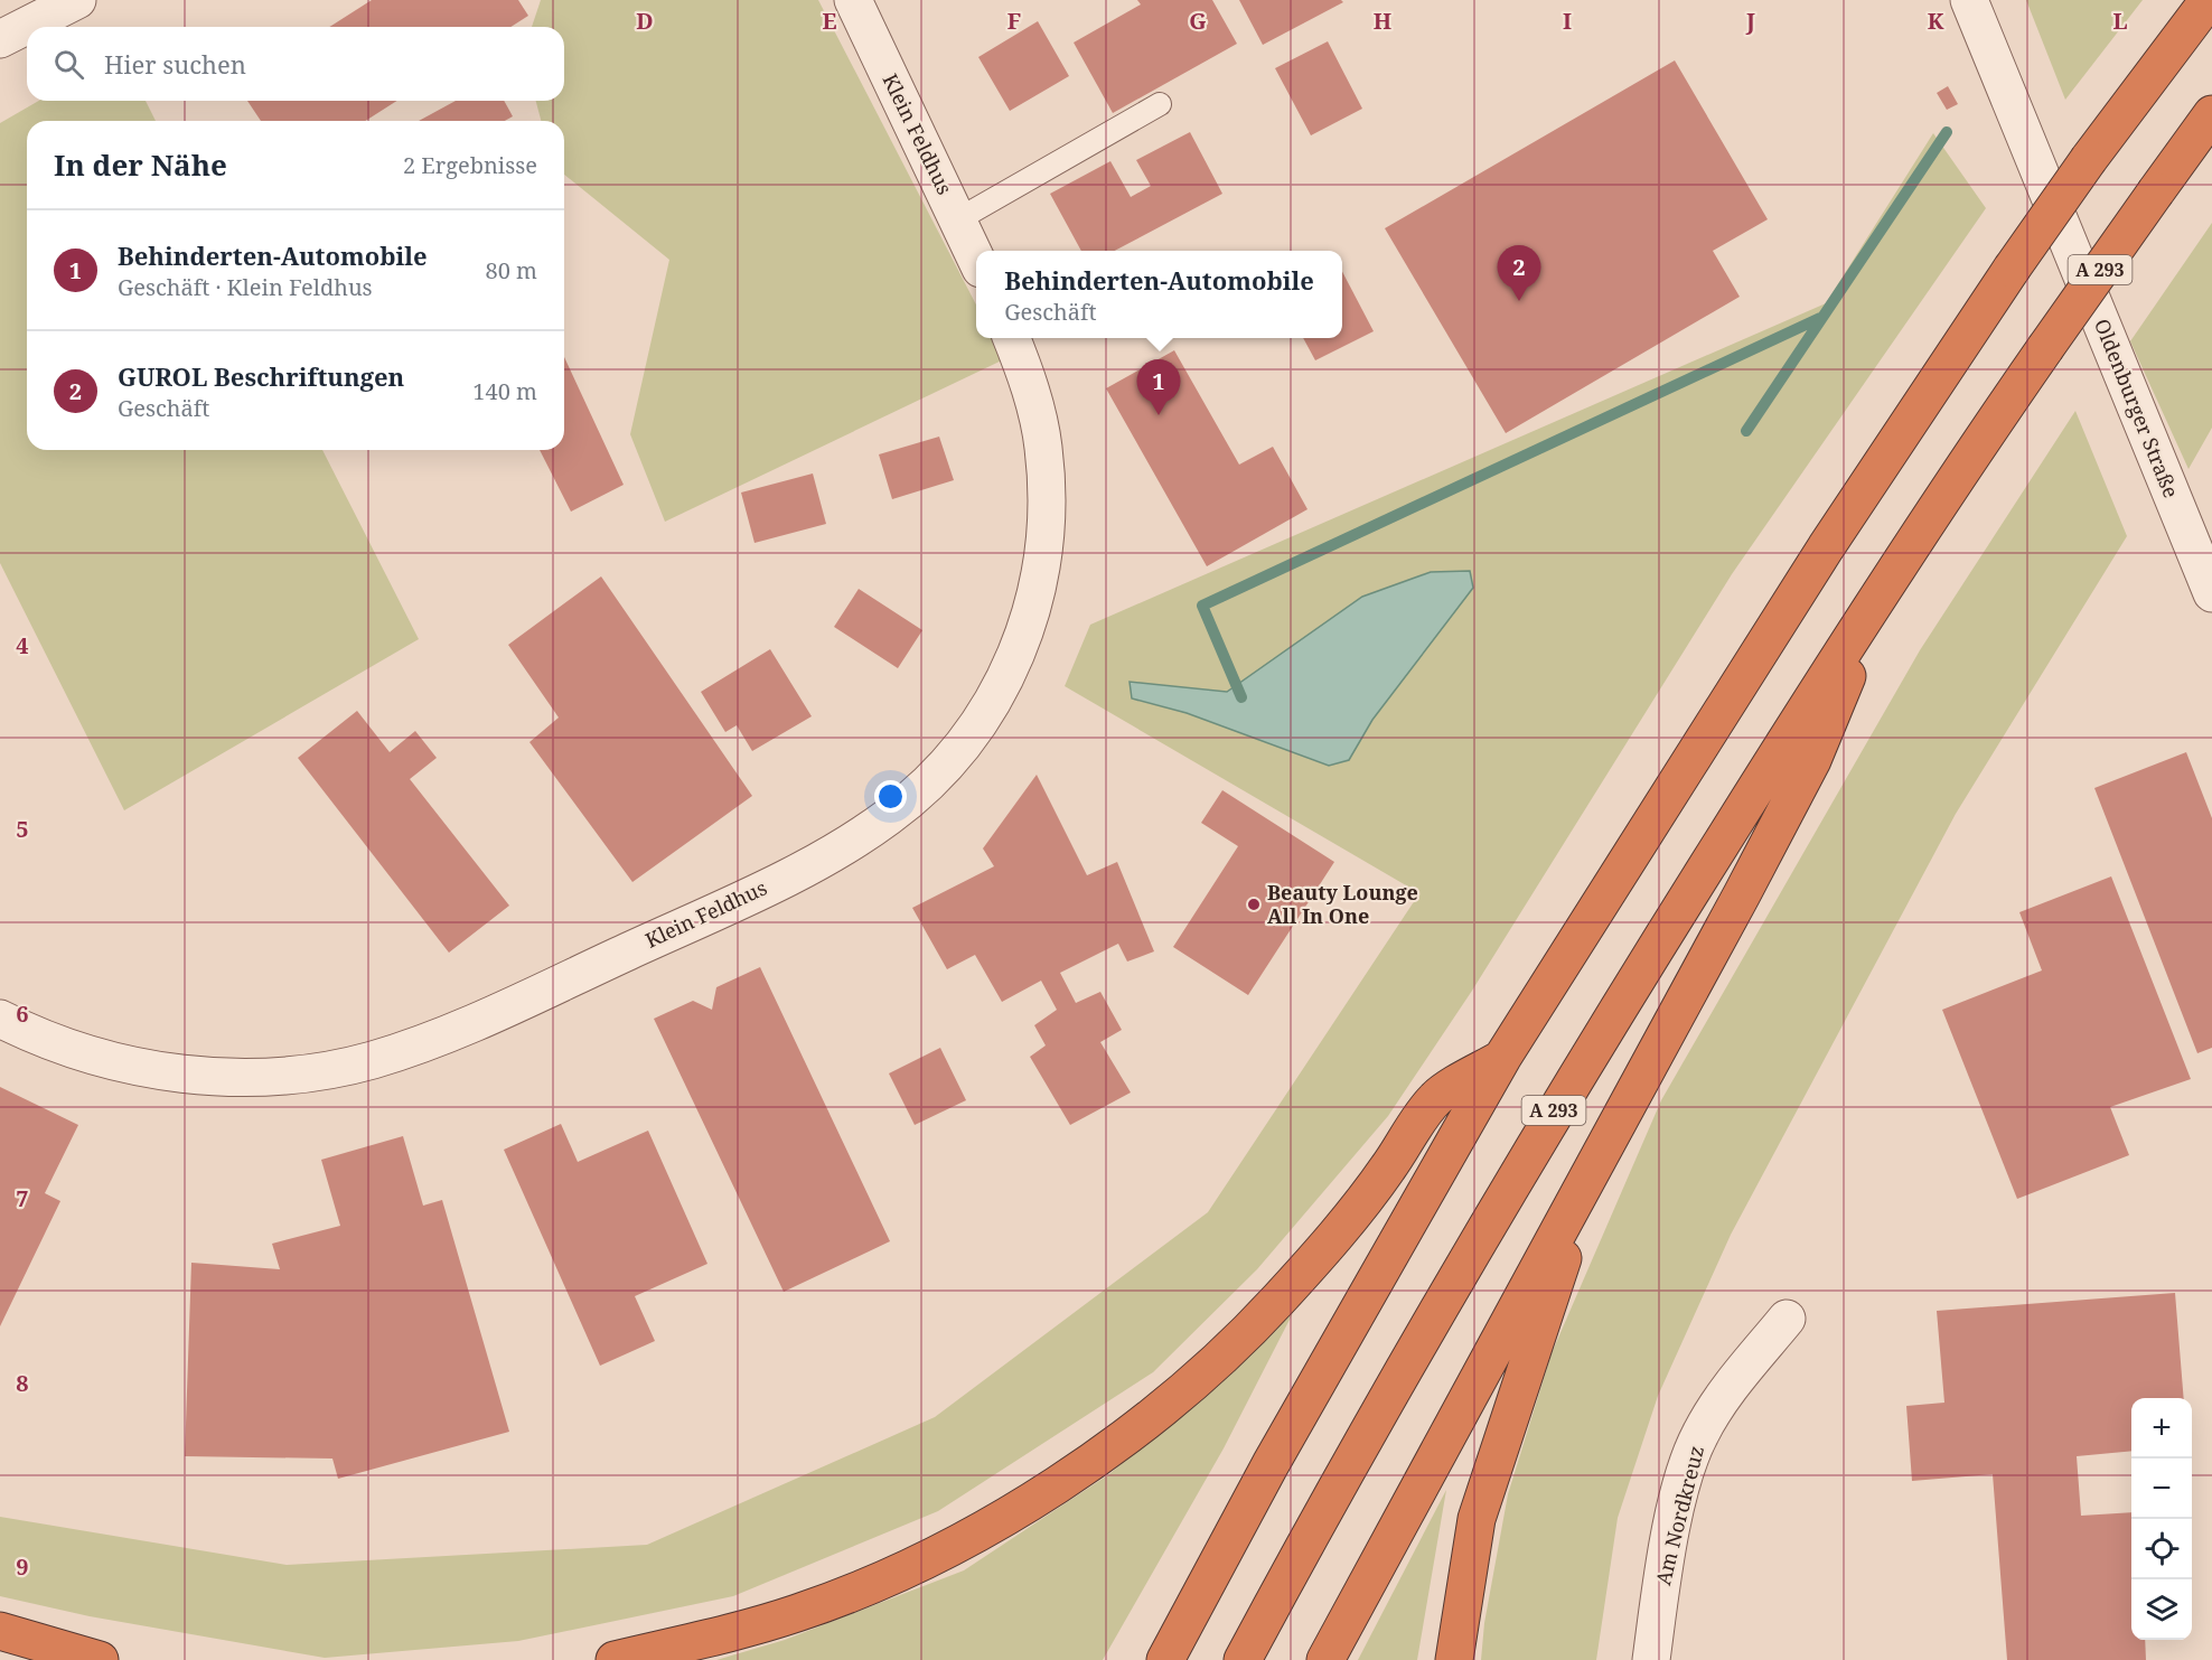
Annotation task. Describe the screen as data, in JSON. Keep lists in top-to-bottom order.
{
  "streets": {
    "highway": ["A 293"],
    "street": ["Klein Feldhus", "Oldenburger Straße", "Am Nordkreuz"]
  },
  "places": ["Beauty Lounge All In One"],
  "page": {
    "search": "Hier suchen",
    "heading": ["In der Nähe", "2 Ergebnisse"],
    "list": [
      {
        "mark": "1",
        "name": "Behinderten-Automobile",
        "note": "Geschäft · Klein Feldhus",
        "value": "80 m"
      },
      {
        "mark": "2",
        "name": "GUROL Beschriftungen",
        "note": "Geschäft",
        "value": "140 m"
      }
    ],
    "pins": ["2", "1"],
    "popup": ["Behinderten-Automobile", "Geschäft"],
    "map_buttons": ["+", "−"]
  },
  "grid": {
    "columns": [
      "D",
      "E",
      "F",
      "G",
      "H",
      "I",
      "J",
      "K",
      "L"
    ],
    "rows": [
      "4",
      "5",
      "6",
      "7",
      "8",
      "9"
    ]
  }
}
